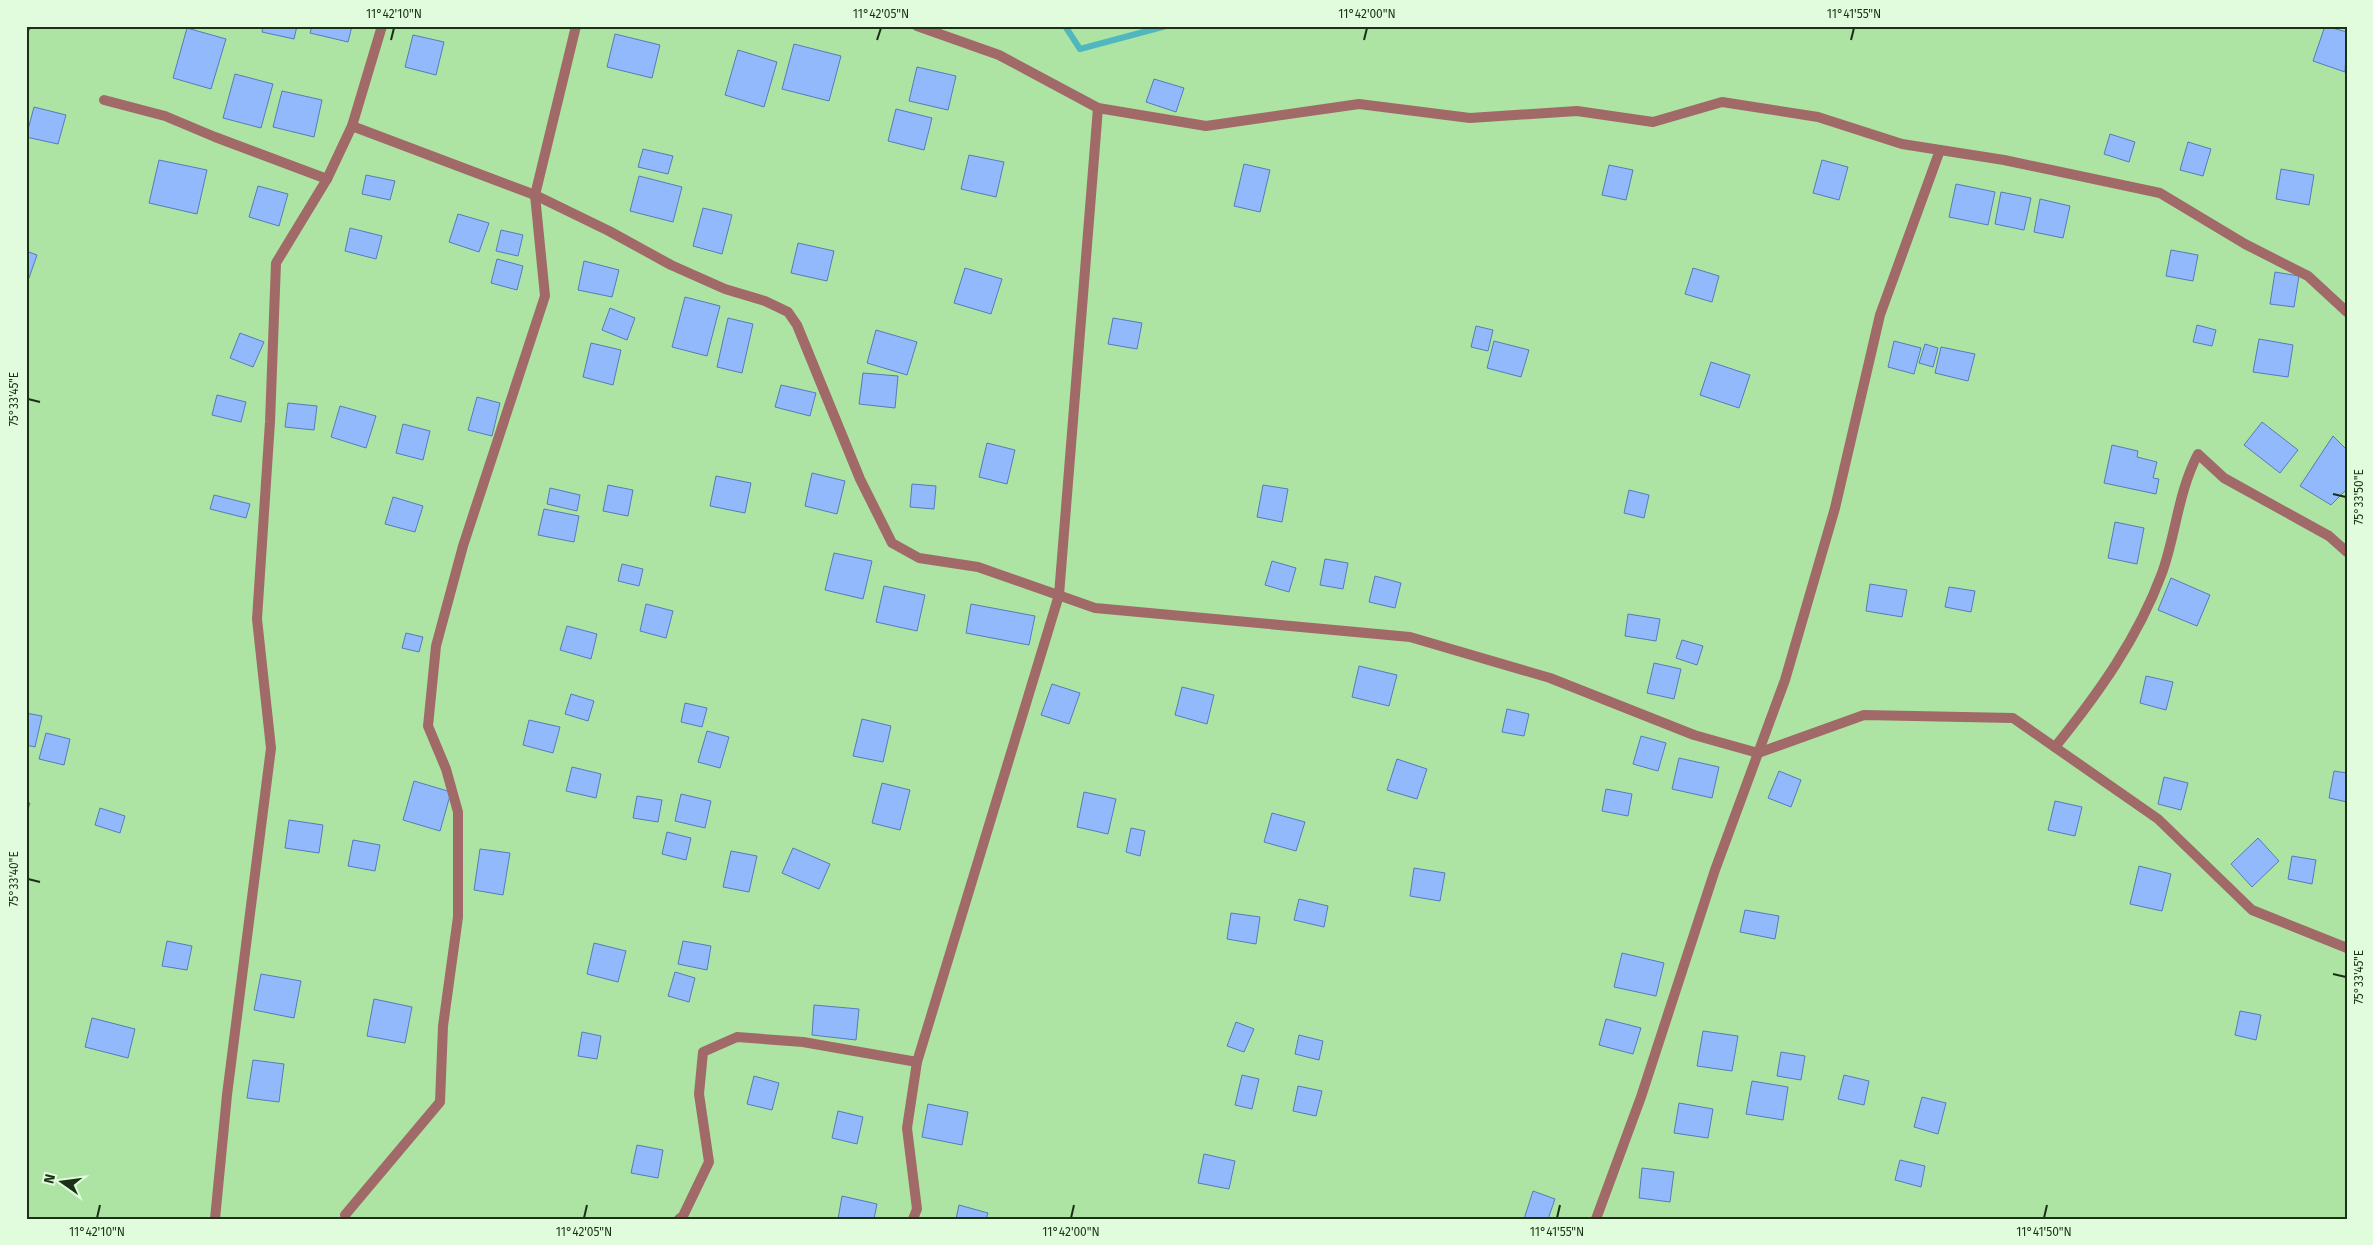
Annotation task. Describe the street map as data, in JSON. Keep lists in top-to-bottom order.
{
  "north": "left",
  "coordinates": [
    "11°42'10\"N",
    "11°42'05\"N",
    "11°42'00\"N",
    "11°41'55\"N",
    "75°33'45\"E",
    "75°33'50\"E",
    "75°33'40\"E",
    "11°41'50\"N"
  ]
}
